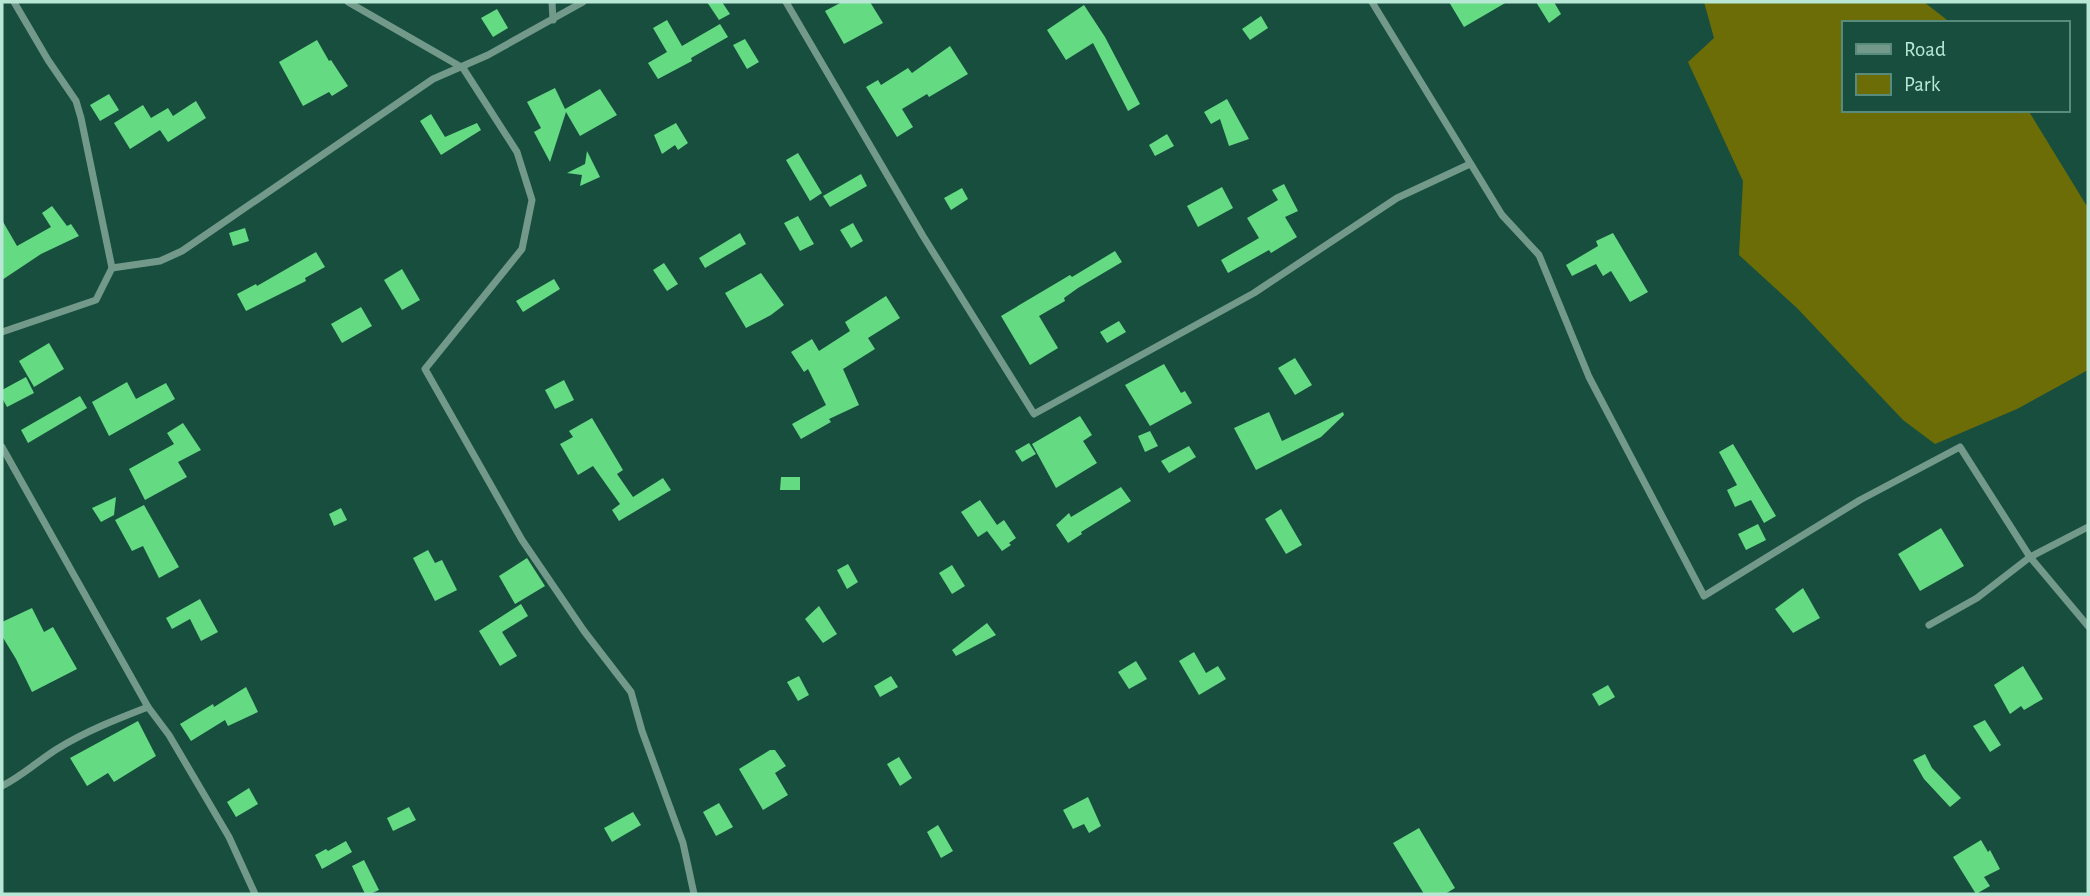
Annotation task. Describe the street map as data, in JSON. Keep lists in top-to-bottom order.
{
  "legend": ["Road", "Park"]
}
